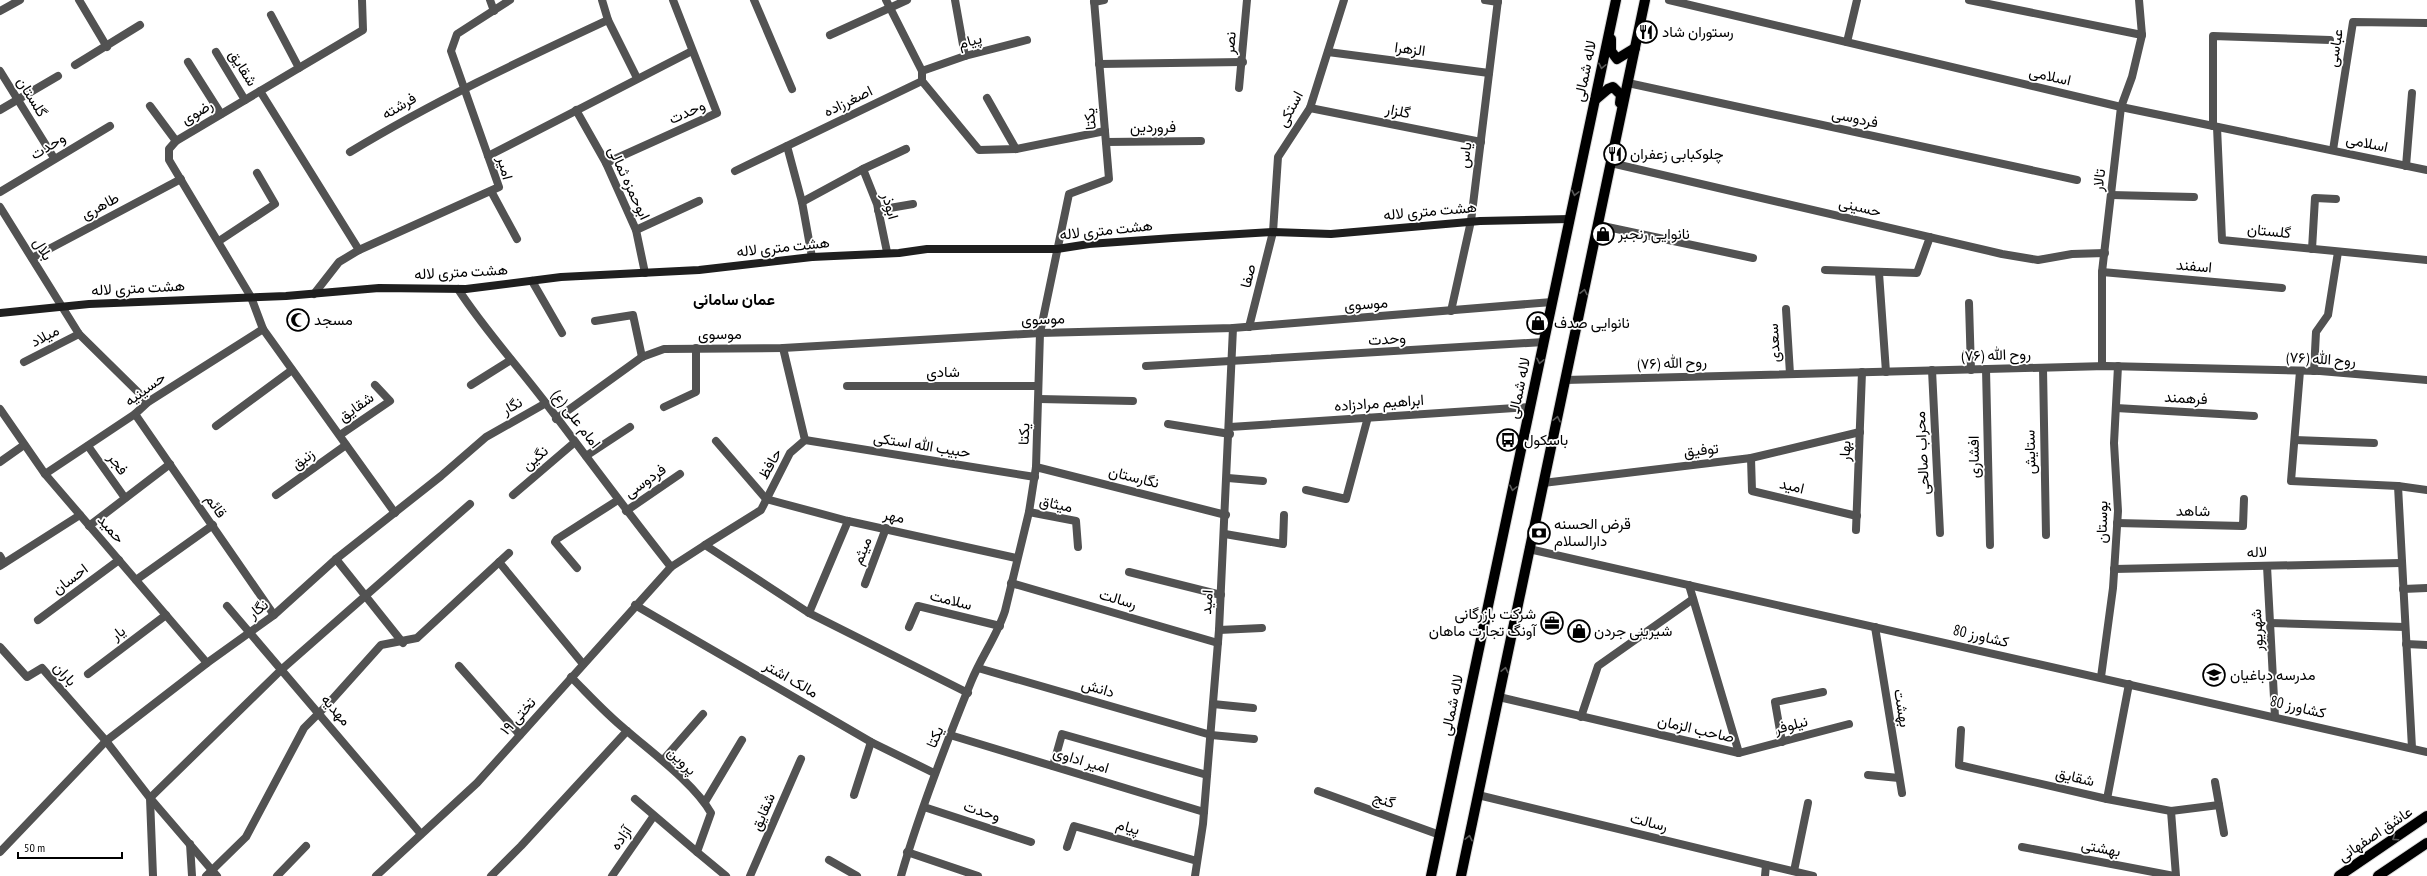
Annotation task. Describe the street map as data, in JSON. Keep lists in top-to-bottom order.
{
  "streets": {
    "main road": ["لاله شمالی", "عاشق اصفهانی"],
    "street": [
      "پیام",
      "نصر",
      "عباسی",
      "الزهرا",
      "شقایق",
      "اسلامی",
      "گلستان",
      "اصغرزاده",
      "فرشته",
      "استکی",
      "گلزار",
      "رضوی",
      "وحدت",
      "فردوسی",
      "یکتا",
      "فروردین",
      "یاس",
      "امیر",
      "تالار",
      "ابوحمزه ثمالی",
      "طاهری",
      "ابوذر",
      "حسینی",
      "هشت متری لاله",
      "بلال",
      "اسفند",
      "صفا",
      "موسوی",
      "میلاد",
      "سعدی",
      "روح الله (۷۶)",
      "شادی",
      "حسینیه",
      "فرهمند",
      "ابراهیم مرادزاده",
      "نگار",
      "امام علی (ع)",
      "حبیب الله استکی",
      "توفیق",
      "بهار",
      "ستایش",
      "محراب صالحی",
      "افشاری",
      "نگین",
      "زنبق",
      "فجر",
      "حافظ",
      "نگارستان",
      "امید",
      "میثاق",
      "قائم",
      "شاهد",
      "مهر",
      "بوستان",
      "حمید",
      "میثم",
      "لاله",
      "احسان",
      "رسالت",
      "سلامت",
      "شهریور",
      "یار",
      "کشاورز 80",
      "باران",
      "مالک اشتر",
      "دانش",
      "بهشت",
      "مهدیه",
      "تختی ۱۹",
      "نیلوفر",
      "صاحب الزمان",
      "امیر اداوی",
      "پروین",
      "گنج",
      "آزاده",
      "بهشتی"
    ]
  },
  "crossings": [
    ["پیام", "امید"],
    ["عباسی", "اسلامی"],
    ["الزهرا", "استکی"],
    ["الزهرا", "یاس"],
    ["شقایق", "رضوی"],
    ["لاله شمالی", "وحدت"],
    ["لاله شمالی", "هشت متری لاله"],
    ["لاله شمالی", "موسوی"],
    ["لاله شمالی", "ابراهیم مرادزاده"],
    ["لاله شمالی", "گنج"],
    ["اسلامی", "گلستان"],
    ["اسلامی", "تالار"],
    ["گلستان", "وحدت"],
    ["فرشته", "امیر"],
    ["استکی", "گلزار"],
    ["استکی", "هشت متری لاله"],
    ["استکی", "صفا"],
    ["گلزار", "یاس"],
    ["رضوی", "طاهری"],
    ["رضوی", "هشت متری لاله"],
    ["رضوی", "حسینیه"],
    ["رضوی", "نگار"],
    ["رضوی", "زنبق"],
    ["وحدت", "یکتا"],
    ["وحدت", "ابوحمزه ثمالی"],
    ["وحدت", "امید"],
    ["فردوسی", "امام علی (ع)"],
    ["یکتا", "فروردین"],
    ["یکتا", "هشت متری لاله"],
    ["یکتا", "موسوی"],
    ["یکتا", "شادی"],
    ["یکتا", "حبیب الله استکی"],
    ["یکتا", "نگارستان"],
    ["یکتا", "میثاق"],
    ["یکتا", "مهر"],
    ["یکتا", "رسالت"],
    ["یکتا", "سلامت"],
    ["یکتا", "مالک اشتر"],
    ["یکتا", "دانش"],
    ["یکتا", "امیر اداوی"],
    ["یاس", "هشت متری لاله"],
    ["یاس", "موسوی"],
    ["امیر", "هشت متری لاله"],
    ["تالار", "حسینی"],
    ["تالار", "اسفند"],
    ["تالار", "روح الله (۷۶)"],
    ["ابوحمزه ثمالی", "هشت متری لاله"],
    ["طاهری", "بلال"],
    ["ابوذر", "هشت متری لاله"],
    ["هشت متری لاله", "بلال"],
    ["هشت متری لاله", "صفا"],
    ["هشت متری لاله", "امام علی (ع)"],
    ["بلال", "میلاد"],
    ["بلال", "حسینیه"],
    ["صفا", "موسوی"],
    ["موسوی", "امام علی (ع)"],
    ["موسوی", "امید"],
    ["سعدی", "روح الله (۷۶)"],
    ["روح الله (۷۶)", "بهار"],
    ["روح الله (۷۶)", "ستایش"],
    ["روح الله (۷۶)", "محراب صالحی"],
    ["روح الله (۷۶)", "افشاری"],
    ["روح الله (۷۶)", "بوستان"],
    ["حسینیه", "فجر"],
    ["حسینیه", "قائم"],
    ["حسینیه", "حمید"],
    ["فرهمند", "بوستان"],
    ["ابراهیم مرادزاده", "امید"],
    ["نگار", "امام علی (ع)"],
    ["نگار", "قائم"],
    ["نگار", "حمید"],
    ["نگار", "باران"],
    ["نگار", "مهدیه"],
    ["امام علی (ع)", "نگین"],
    ["امام علی (ع)", "حافظ"],
    ["امام علی (ع)", "تختی ۱۹"],
    ["حبیب الله استکی", "حافظ"],
    ["توفیق", "بهار"],
    ["توفیق", "امید"],
    ["بهار", "امید"],
    ["حافظ", "مهر"],
    ["حافظ", "تختی ۱۹"],
    ["نگارستان", "امید"],
    ["امید", "رسالت"],
    ["امید", "دانش"],
    ["امید", "امیر اداوی"],
    ["شاهد", "بوستان"],
    ["مهر", "میثم"],
    ["بوستان", "لاله"],
    ["بوستان", "کشاورز 80"],
    ["حمید", "احسان"],
    ["حمید", "یار"],
    ["لاله", "شهریور"],
    ["شهریور", "کشاورز 80"],
    ["کشاورز 80", "بهشت"],
    ["کشاورز 80", "صاحب الزمان"],
    ["مالک اشتر", "تختی ۱۹"],
    ["مهدیه", "تختی ۱۹"],
    ["تختی ۱۹", "پروین"],
    ["نیلوفر", "صاحب الزمان"]
  ],
  "districts": ["عمان سامانی"],
  "places": {
    "restaurant": ["رستوران شاد", "چلوکبابی زعفران"],
    "shop": ["نانوایی رنجبر", "نانوایی صدف", "شیرینی جردن"],
    "mosque": ["مسجد"],
    "bus stop": ["باسکول"],
    "bank": ["قرض الحسنه دارالسلام"],
    "office": ["شرکت بازرگانی آونگ تجارت ماهان"],
    "school or university": ["مدرسه دباغیان"]
  },
  "scale_bar": "50 m"
}
